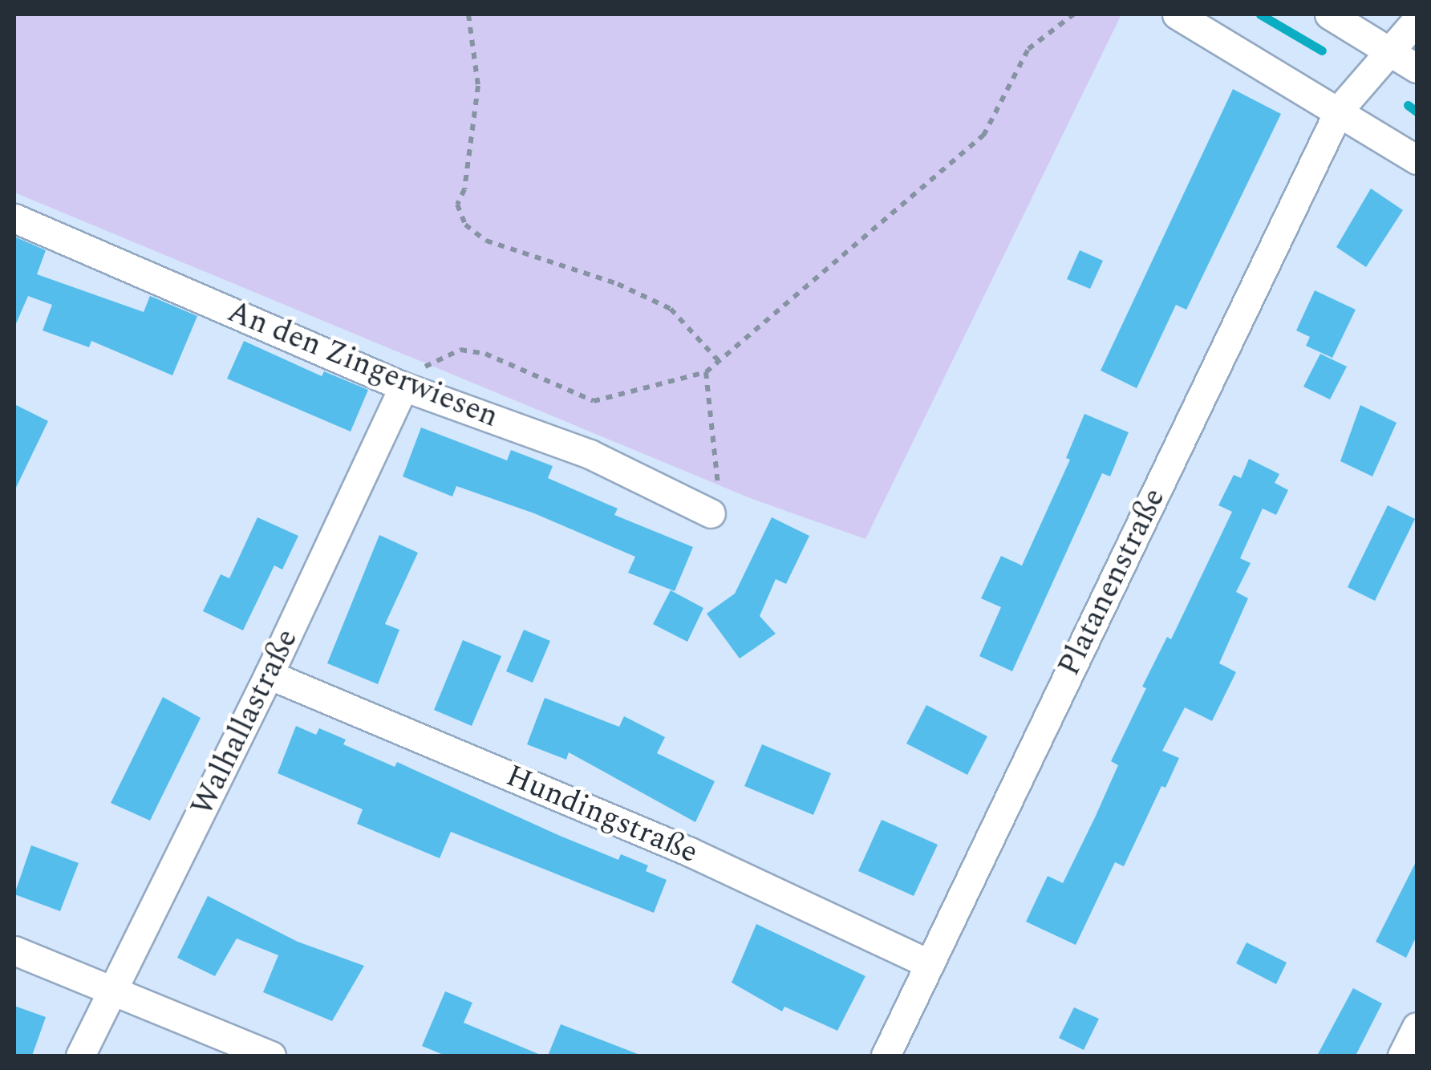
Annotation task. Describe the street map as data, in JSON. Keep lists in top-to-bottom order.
{
  "streets": {
    "street": [
      "An den Zingerwiesen",
      "Platanenstraße",
      "Walhallastraße",
      "Hundingstraße"
    ]
  },
  "crossings": [
    ["An den Zingerwiesen", "Walhallastraße"],
    ["Platanenstraße", "Hundingstraße"],
    ["Walhallastraße", "Hundingstraße"]
  ]
}
